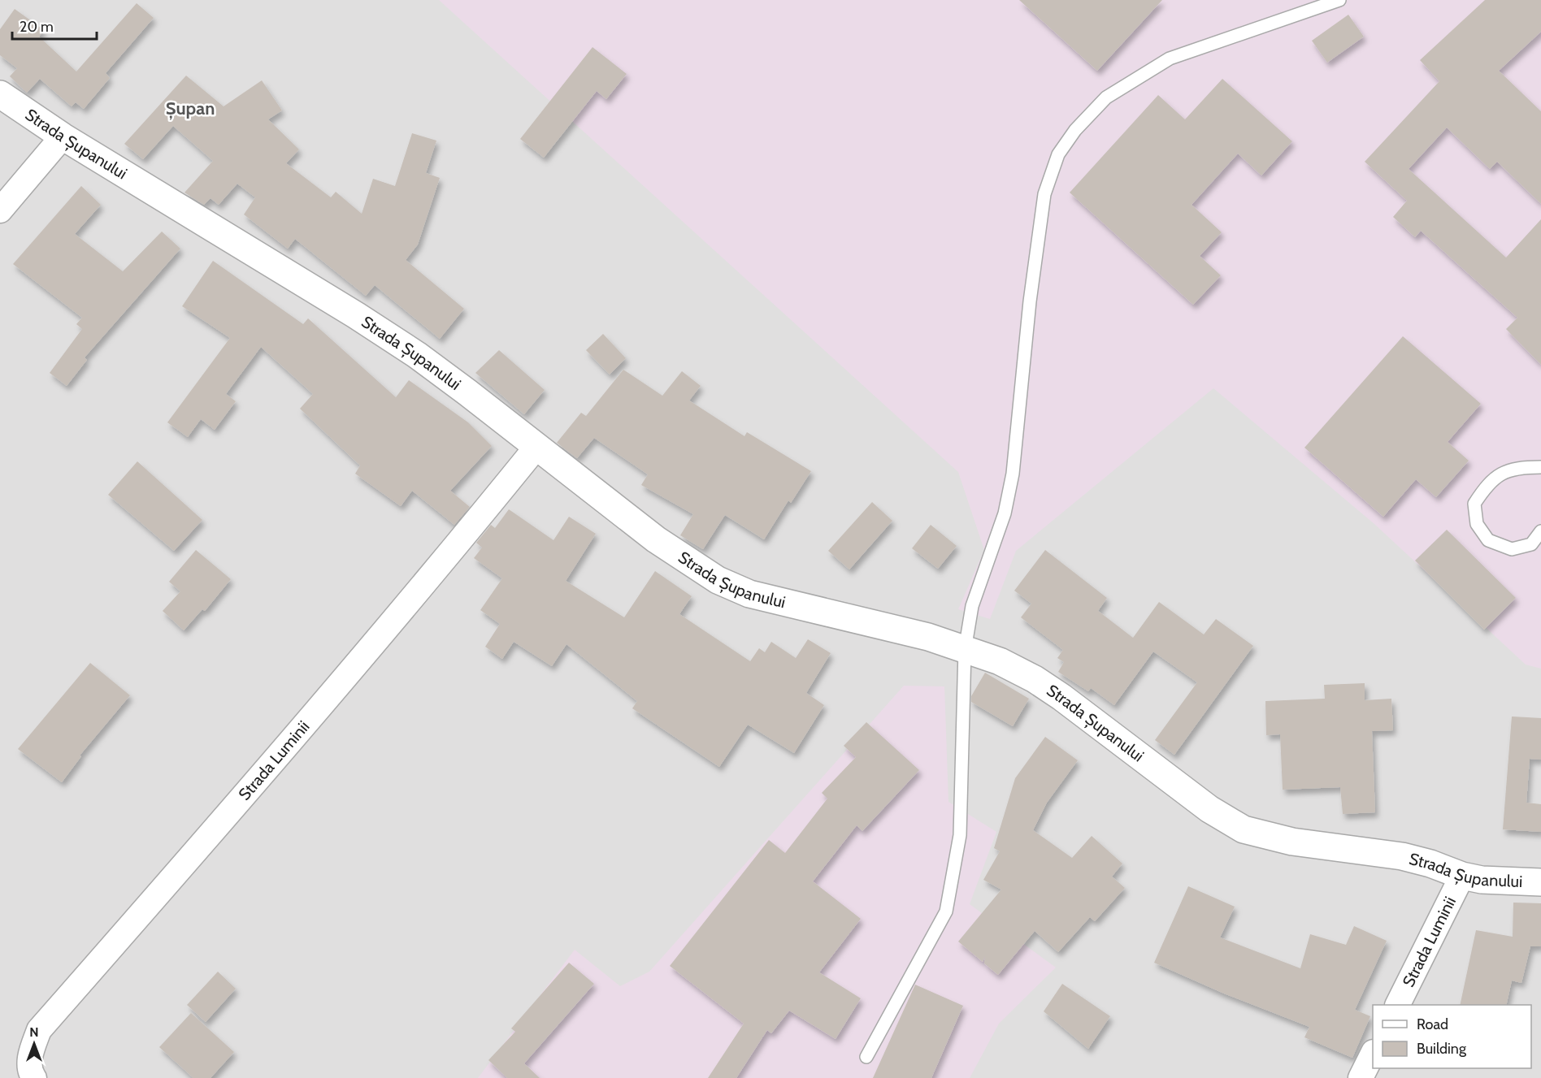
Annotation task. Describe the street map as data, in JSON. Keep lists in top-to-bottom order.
{
  "streets": {
    "street": ["Strada Șupanului", "Strada Luminii"]
  },
  "crossings": [
    ["Strada Șupanului", "Strada Luminii"]
  ],
  "districts": ["Șupan"],
  "legend": ["Road", "Building"],
  "scale_bar": "20 m",
  "north": "top"
}
